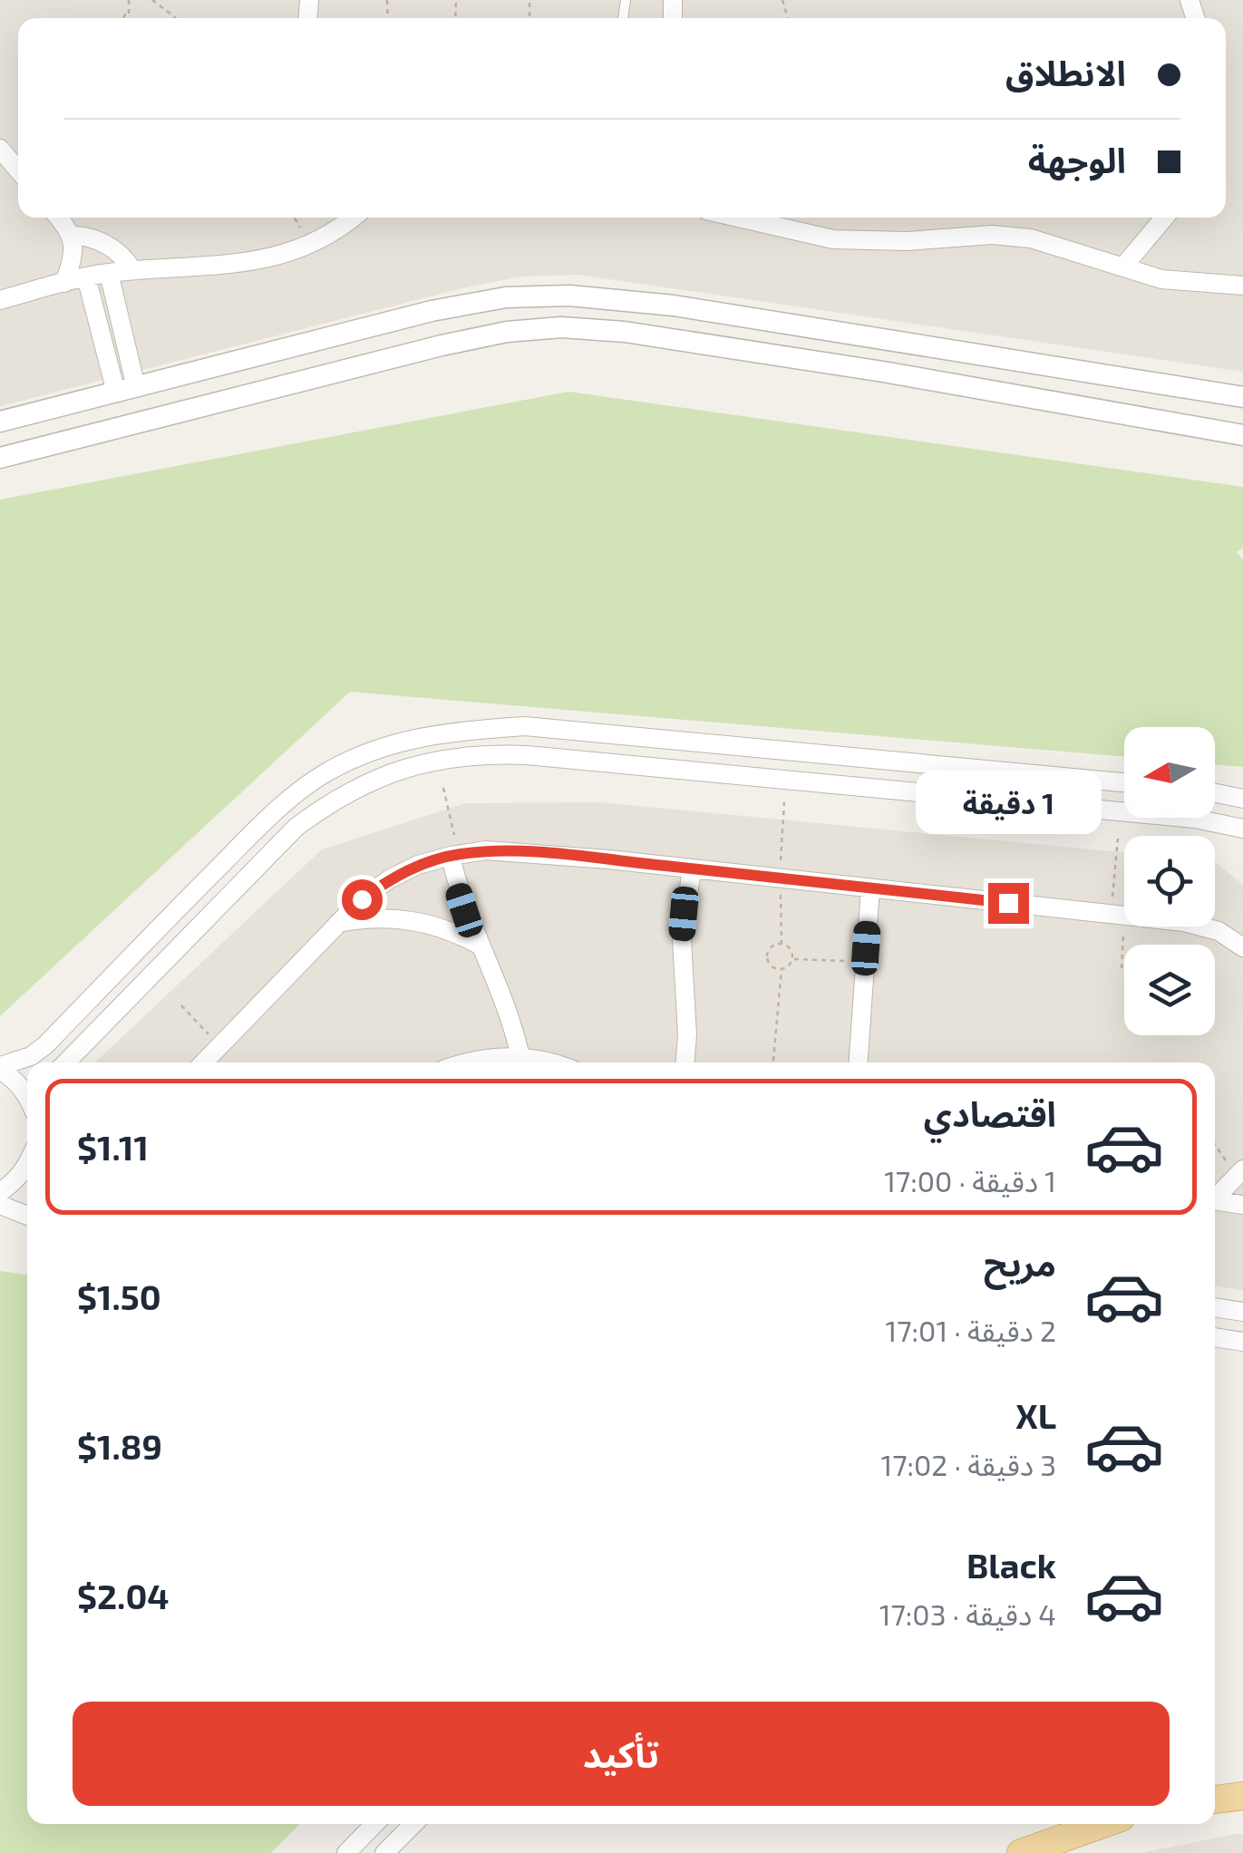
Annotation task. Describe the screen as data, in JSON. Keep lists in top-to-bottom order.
{
  "north": "left",
  "page": {
    "banner": ["الانطلاق", "الوجهة"],
    "bubble": "1 دقيقة",
    "list": [
      {
        "name": "اقتصادي",
        "note": "1 دقيقة · 17:00",
        "value": "$1.11"
      },
      {
        "name": "مريح",
        "note": "2 دقيقة · 17:01",
        "value": "$1.50"
      },
      {
        "name": "XL",
        "note": "3 دقيقة · 17:02",
        "value": "$1.89"
      },
      {
        "name": "Black",
        "note": "4 دقيقة · 17:03",
        "value": "$2.04"
      }
    ],
    "buttons": "تأكيد"
  }
}
